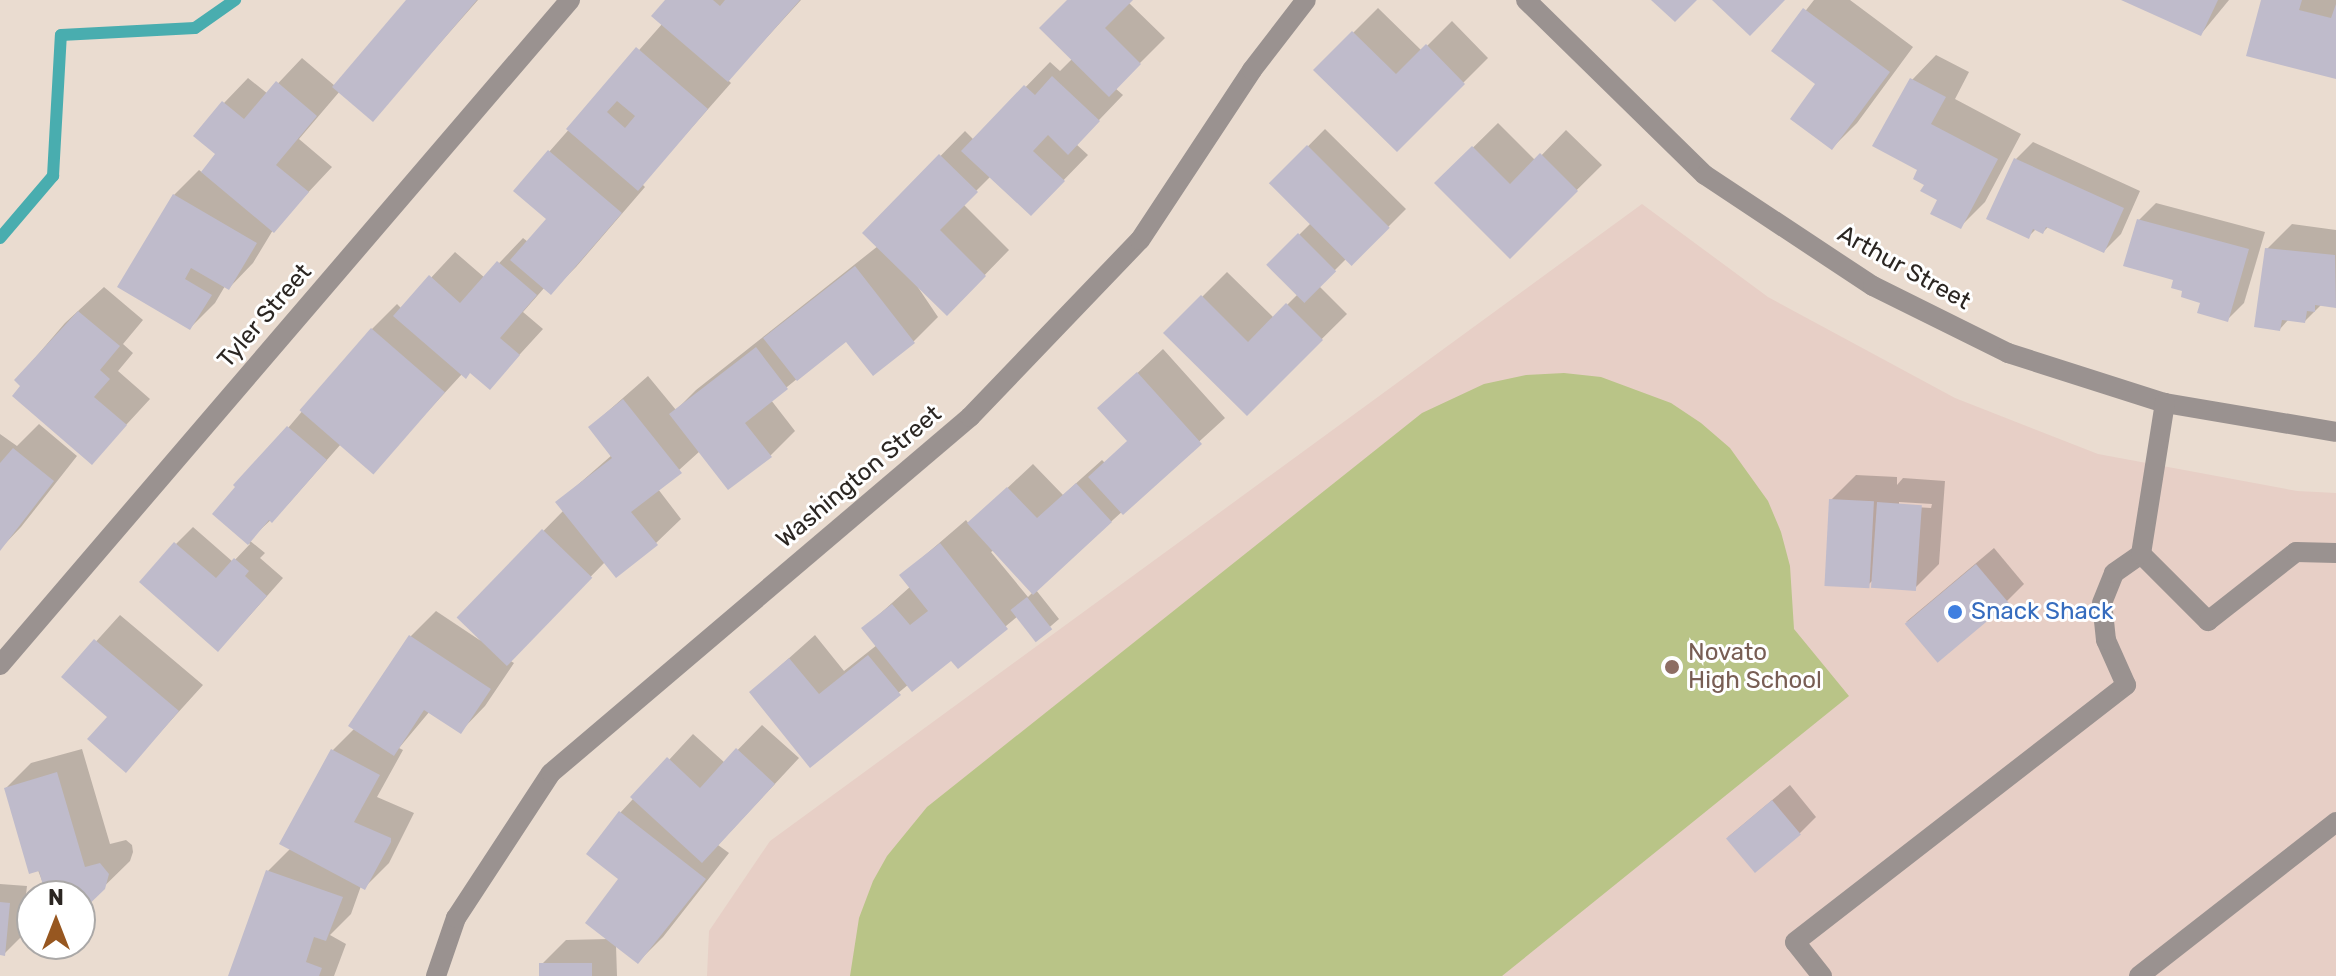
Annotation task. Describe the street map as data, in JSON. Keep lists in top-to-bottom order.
{
  "streets": {
    "street": ["Arthur Street", "Tyler Street", "Washington Street"]
  },
  "places": ["Snack Shack", "Novato High School"],
  "north": "top"
}
